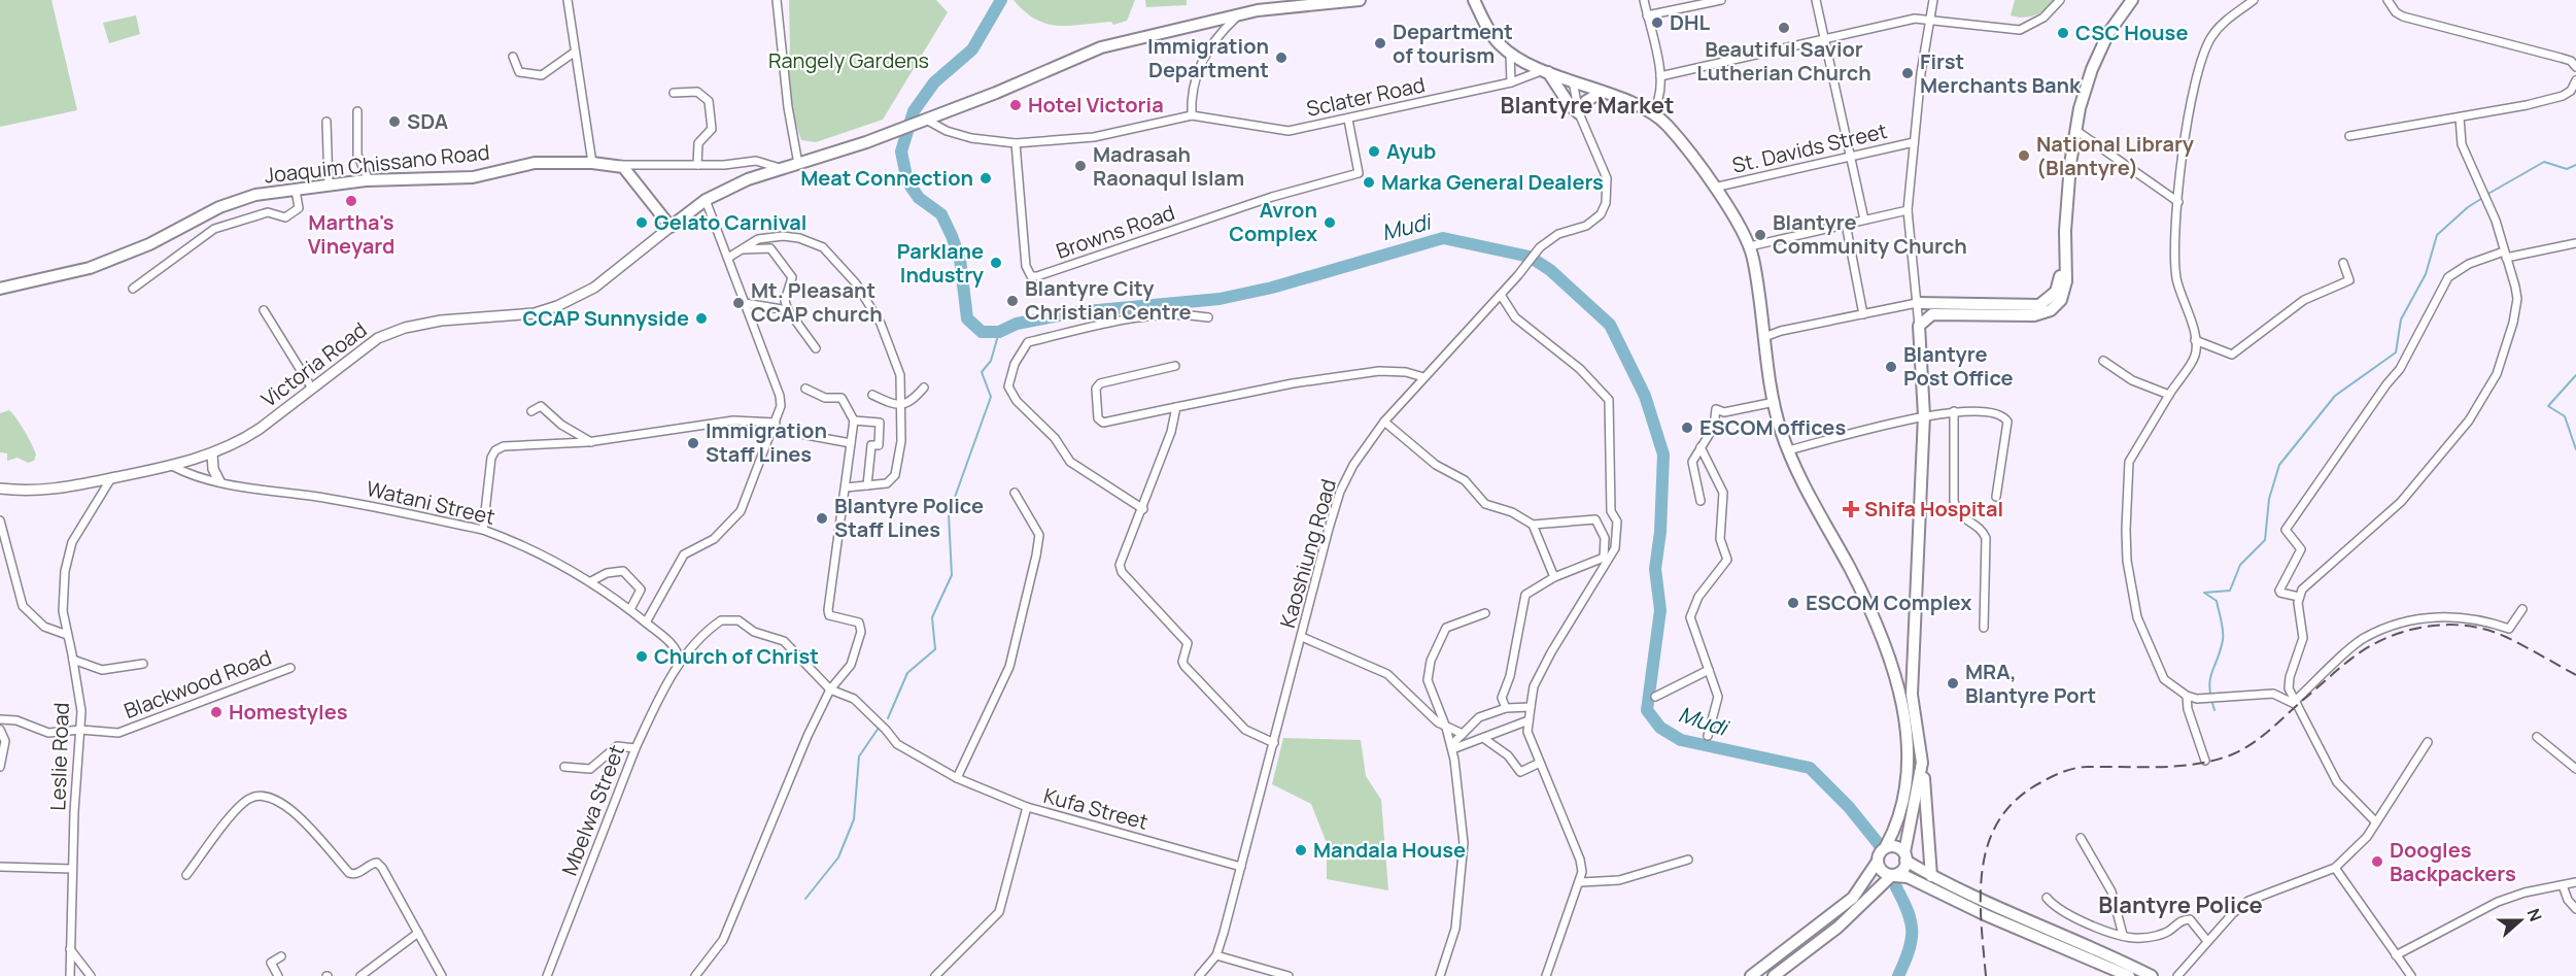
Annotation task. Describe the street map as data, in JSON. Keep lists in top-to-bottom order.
{
  "streets": {
    "highway": ["Joaquim Chissano Road"],
    "main road": ["Victoria Road"],
    "street": [
      "Sclater Road",
      "St. Davids Street",
      "Browns Road",
      "Watani Street",
      "Kaoshiung Road",
      "Blackwood Road",
      "Leslie Road",
      "Kufa Street",
      "Mbelwa Street"
    ]
  },
  "crossings": [
    ["Sclater Road", "Browns Road"],
    ["Victoria Road", "Watani Street"],
    ["Victoria Road", "Leslie Road"],
    ["Watani Street", "Mbelwa Street"],
    ["Kaoshiung Road", "Kufa Street"],
    ["Blackwood Road", "Leslie Road"]
  ],
  "districts": ["Blantyre Market", "Blantyre Police"],
  "water": ["Mudi"],
  "parks": ["Rangely Gardens"],
  "places": {
    "other": [
      "DHL",
      "Beautiful Savior Lutherian Church",
      "CSC House",
      "Department of tourism",
      "Immigration Department",
      "First Merchants Bank",
      "Hotel Victoria",
      "SDA",
      "Ayub",
      "National Library (Blantyre)",
      "Madrasah Raonaqul Islam",
      "Meat Connection",
      "Marka General Dealers",
      "Martha's Vineyard",
      "Gelato Carnival",
      "Avron Complex",
      "Blantyre Community Church",
      "Parklane Industry",
      "Blantyre City Christian Centre",
      "Mt. Pleasant CCAP church",
      "CCAP Sunnyside",
      "Blantyre Post Office",
      "ESCOM offices",
      "Immigration Staff Lines",
      "Blantyre Police Staff Lines",
      "ESCOM Complex",
      "Church of Christ",
      "MRA, Blantyre Port",
      "Homestyles",
      "Mandala House",
      "Doogles Backpackers"
    ],
    "health": ["Shifa Hospital"]
  },
  "north": "right"
}
